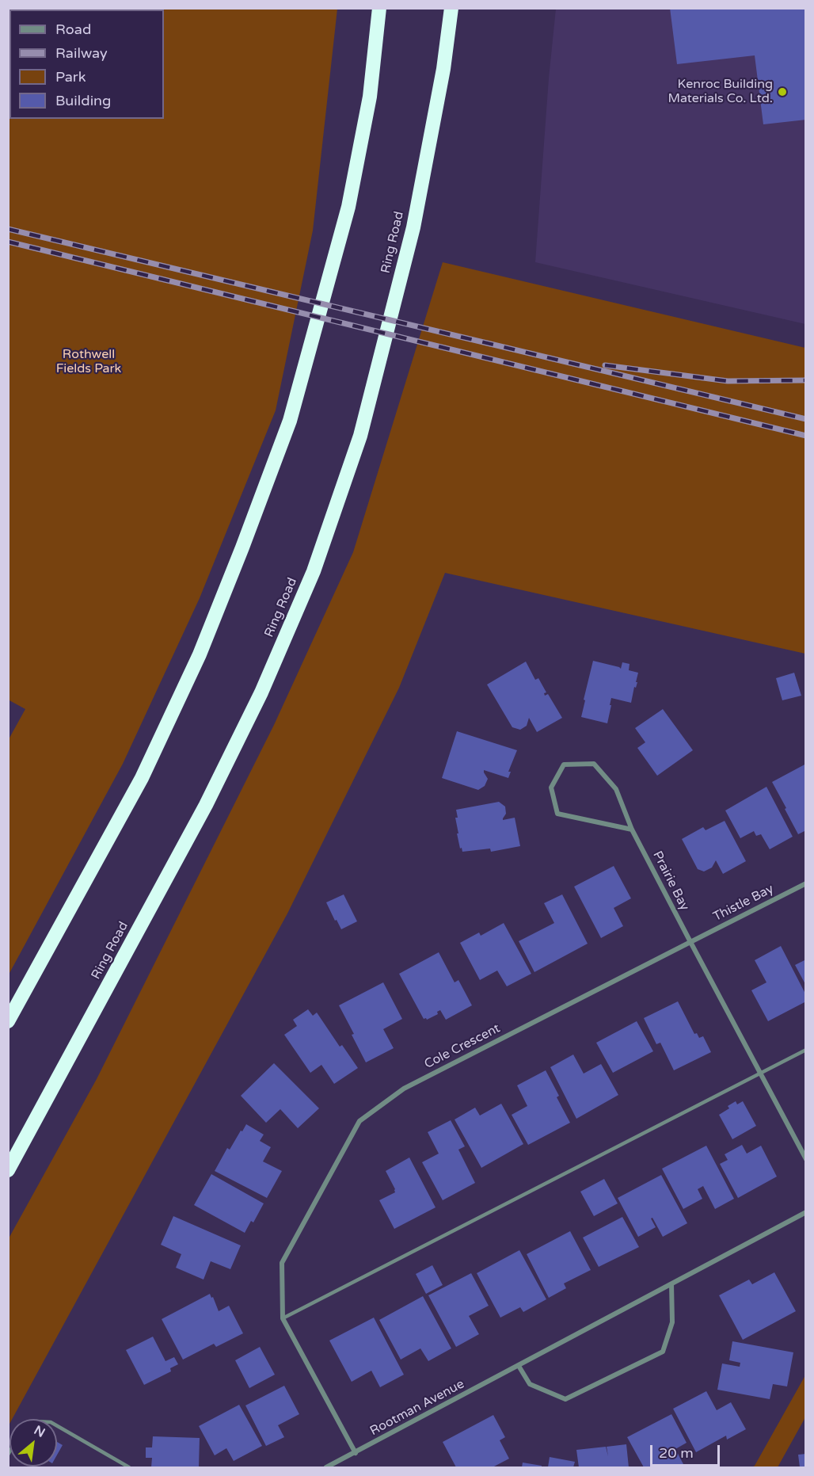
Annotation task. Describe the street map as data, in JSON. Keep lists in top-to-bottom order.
{
  "streets": {
    "highway": ["Ring Road"],
    "street": [
      "Prairie Bay",
      "Thistle Bay",
      "Cole Crescent",
      "Rootman Avenue"
    ]
  },
  "crossings": [
    ["Prairie Bay", "Thistle Bay"],
    ["Prairie Bay", "Cole Crescent"],
    ["Thistle Bay", "Cole Crescent"],
    ["Cole Crescent", "Rootman Avenue"]
  ],
  "parks": ["Rothwell Fields Park"],
  "places": ["Kenroc Building Materials Co. Ltd."],
  "legend": [
    "Road",
    "Railway",
    "Park",
    "Building"
  ],
  "scale_bar": "20 m",
  "north": "top right"
}
